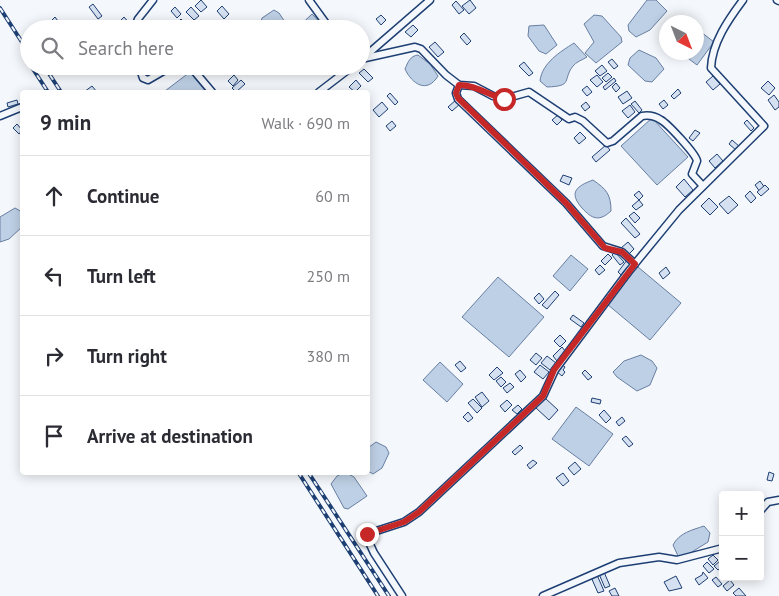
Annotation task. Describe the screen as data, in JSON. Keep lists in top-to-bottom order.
{
  "north": "bottom right",
  "page": {
    "search": "Search here",
    "heading": ["9 min", "Walk · 690 m"],
    "list": [
      ["Continue", "60 m"],
      ["Turn left", "250 m"],
      ["Turn right", "380 m"],
      "Arrive at destination"
    ],
    "map_buttons": ["+", "−"]
  }
}
